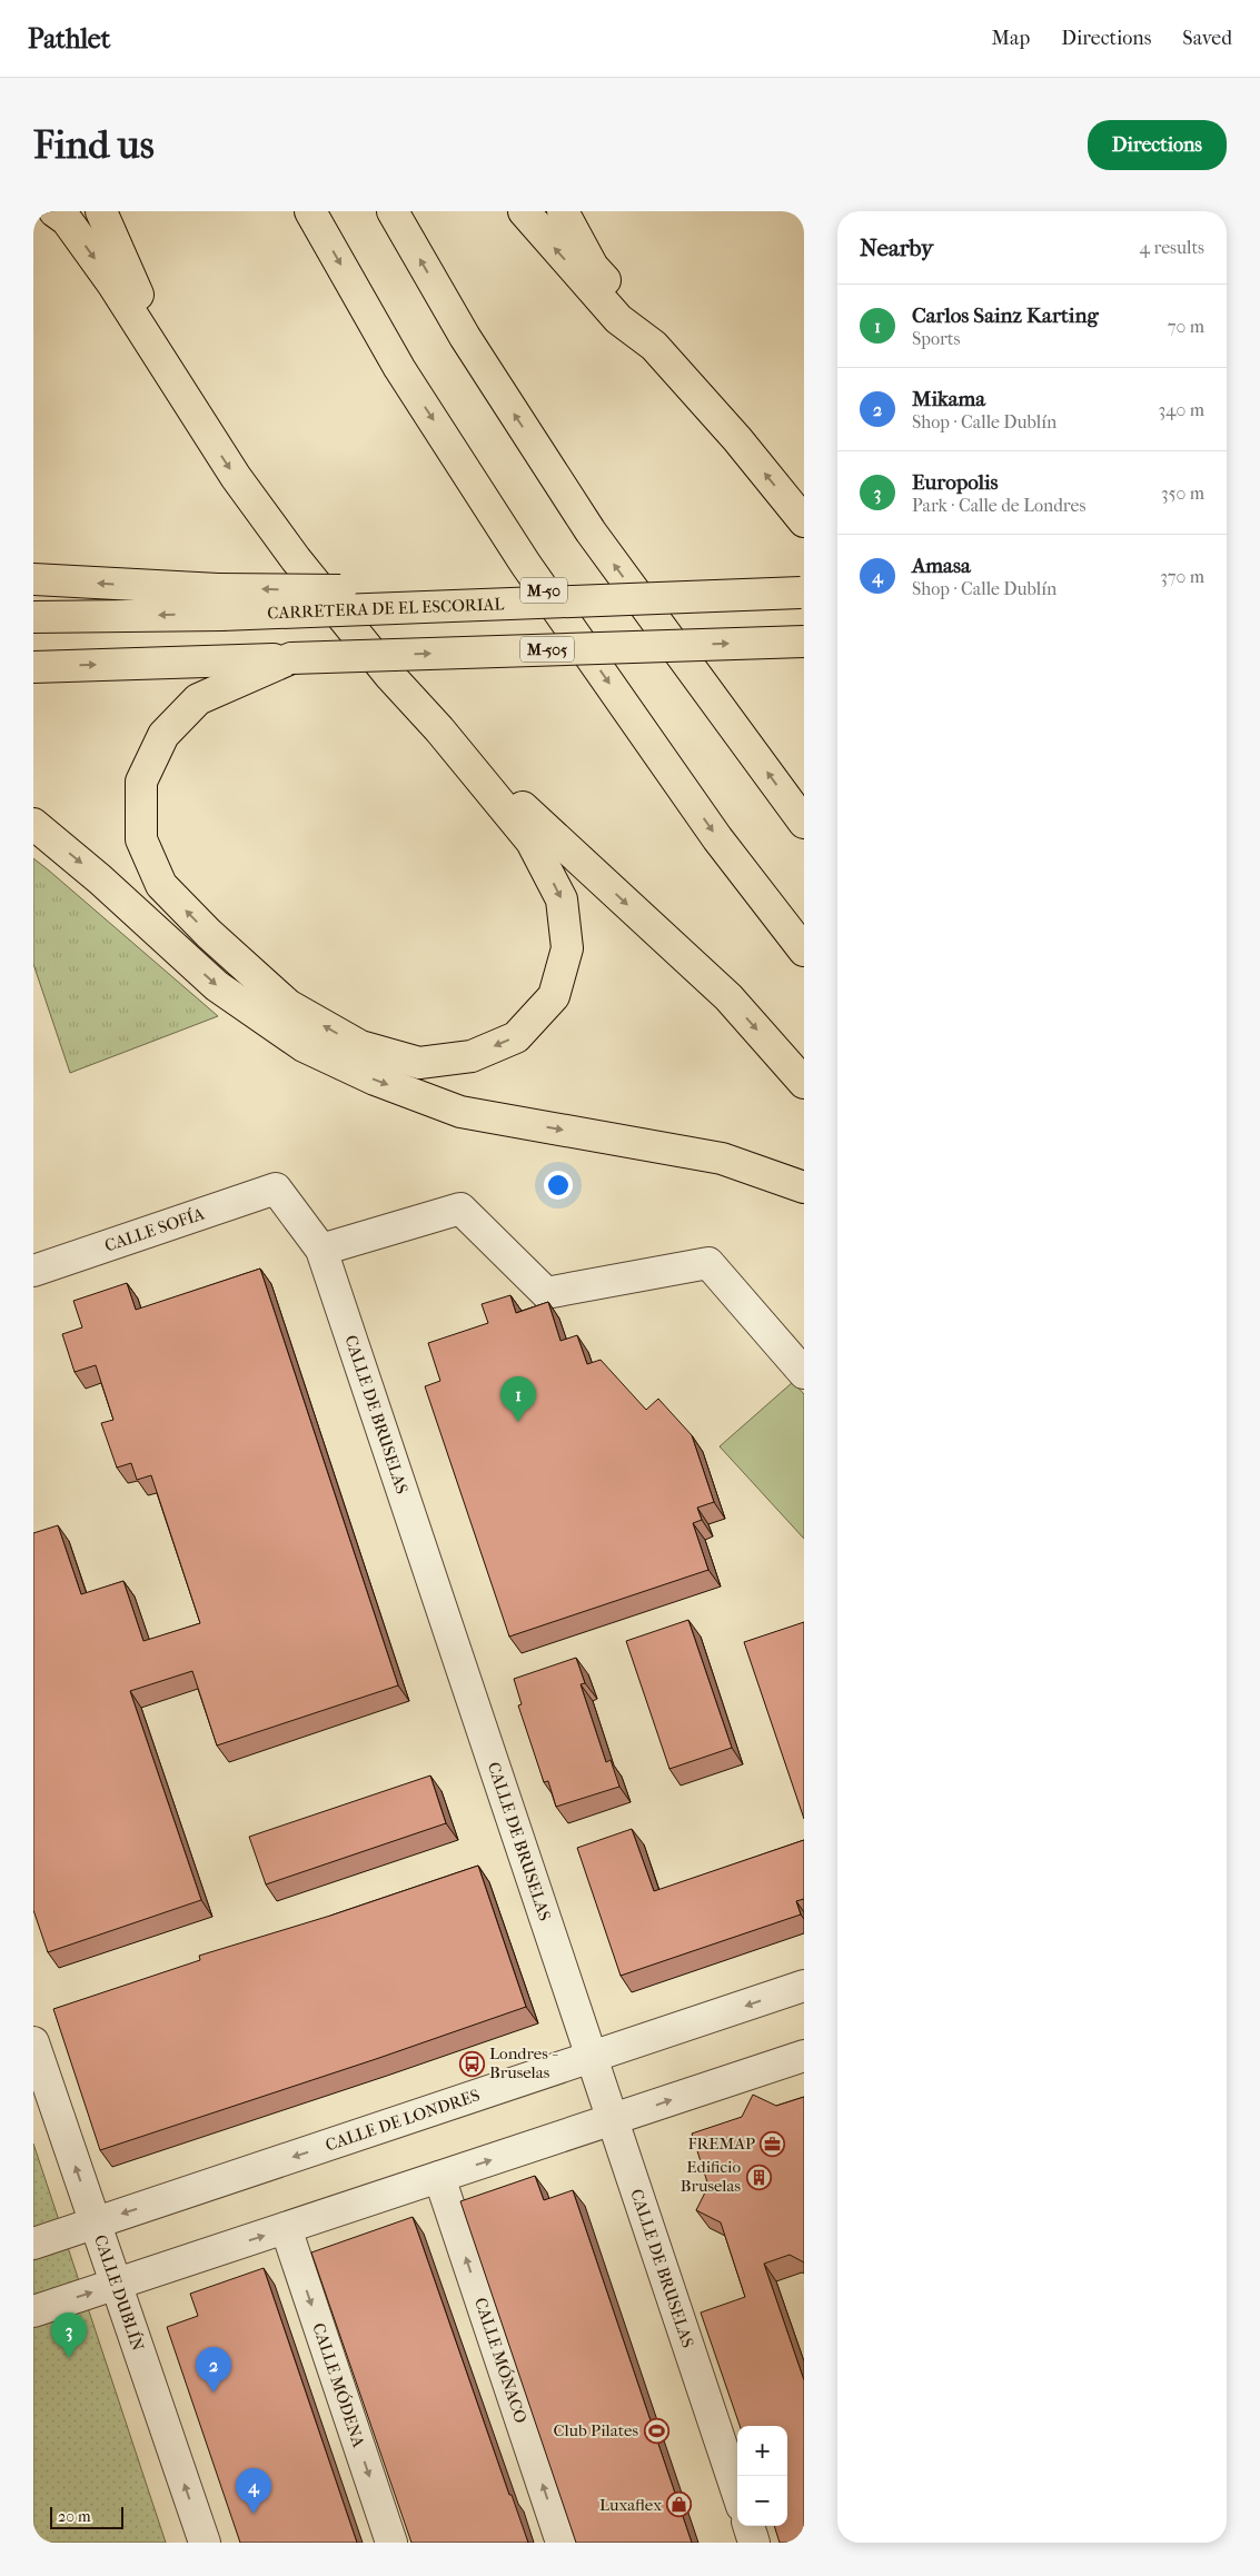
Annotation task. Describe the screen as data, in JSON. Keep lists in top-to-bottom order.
{
  "streets": {
    "highway": ["M-50", "CARRETERA DE EL ESCORIAL", "M-505"],
    "street": [
      "CALLE SOFÍA",
      "CALLE DE BRUSELAS",
      "CALLE DE LONDRES",
      "CALLE DUBLÍN",
      "CALLE MÓNACO",
      "CALLE MÓDENA"
    ]
  },
  "crossings": [
    ["CALLE SOFÍA", "CALLE DE BRUSELAS"],
    ["CALLE DE BRUSELAS", "CALLE DE LONDRES"],
    ["CALLE DE LONDRES", "CALLE DUBLÍN"]
  ],
  "one_way": ["CALLE DUBLÍN", "CALLE MÓNACO", "CALLE MÓDENA"],
  "places": {
    "bus stop": ["Londres - Bruselas"],
    "office": ["FREMAP"],
    "building": ["Edificio Bruselas"],
    "sports": ["Club Pilates"],
    "shop": ["Luxaflex"]
  },
  "scale_bar": "20 m",
  "page": {
    "header": "Pathlet",
    "nav": ["Map", "Directions", "Saved"],
    "buttons": "Directions",
    "title": "Find us",
    "heading": ["Nearby", "4 results"],
    "list": [
      {
        "mark": "1",
        "name": "Carlos Sainz Karting",
        "note": "Sports",
        "value": "70 m"
      },
      {
        "mark": "2",
        "name": "Mikama",
        "note": "Shop · Calle Dublín",
        "value": "340 m"
      },
      {
        "mark": "3",
        "name": "Europolis",
        "note": "Park · Calle de Londres",
        "value": "350 m"
      },
      {
        "mark": "4",
        "name": "Amasa",
        "note": "Shop · Calle Dublín",
        "value": "370 m"
      }
    ],
    "pins": [
      "1",
      "3",
      "2",
      "4"
    ],
    "map_buttons": ["+", "−"],
    "scale": "20 m"
  }
}
